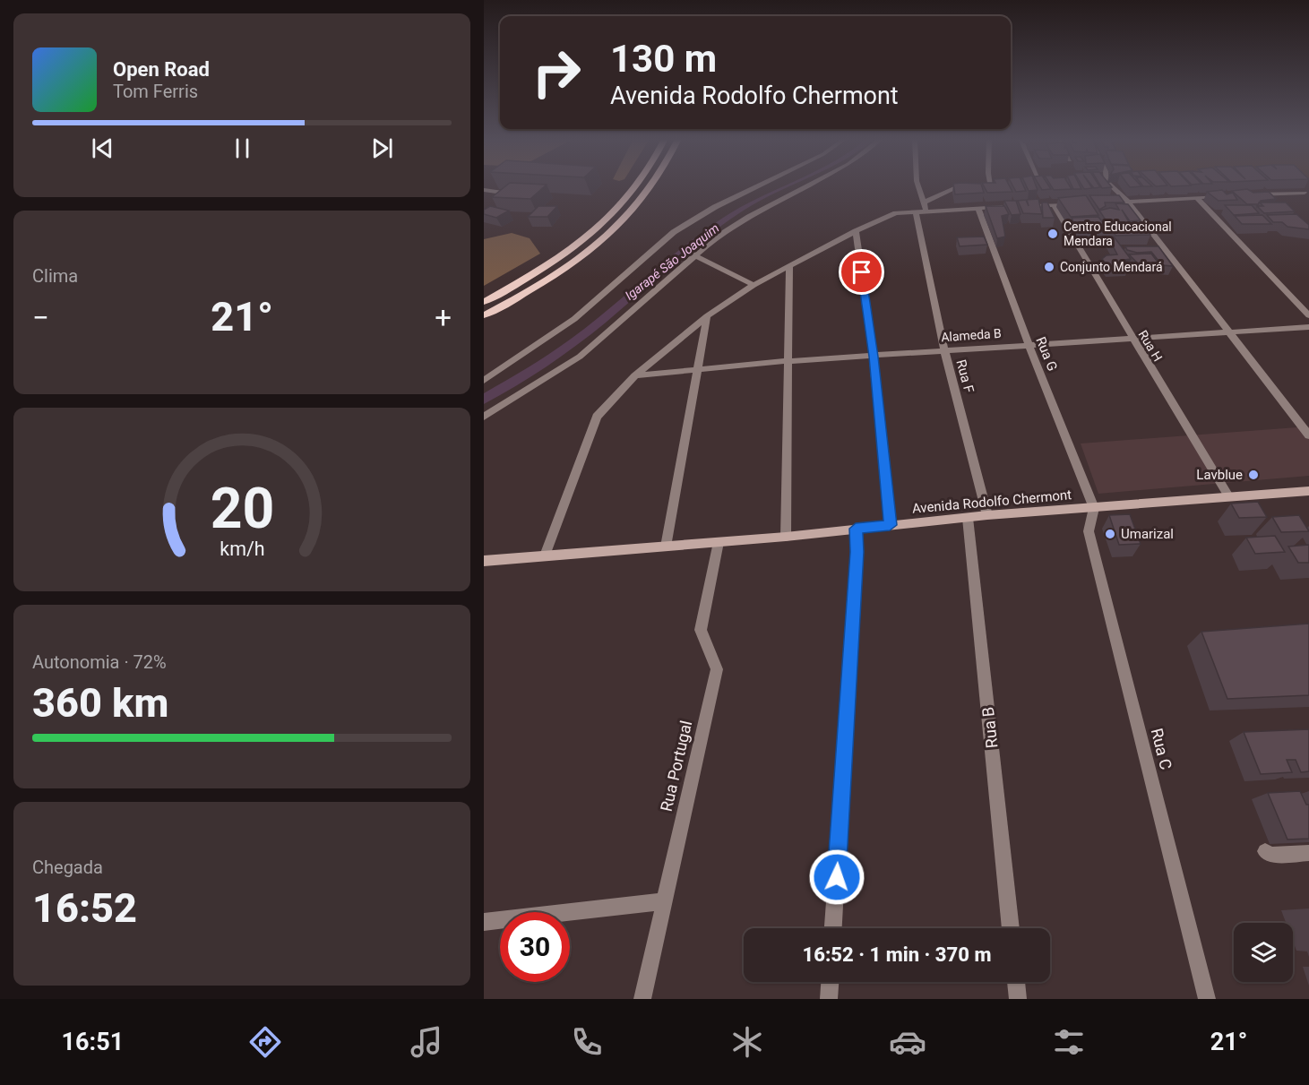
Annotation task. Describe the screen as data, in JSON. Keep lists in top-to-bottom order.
{
  "streets": {
    "main road": ["Avenida Rodolfo Chermont"],
    "street": [
      "Alameda B",
      "Rua H",
      "Rua G",
      "Rua F",
      "Rua B",
      "Rua C",
      "Rua Portugal"
    ]
  },
  "crossings": [
    ["Alameda B", "Rua H"],
    ["Alameda B", "Rua G"],
    ["Alameda B", "Rua F"],
    ["Rua H", "Avenida Rodolfo Chermont"],
    ["Rua G", "Avenida Rodolfo Chermont"],
    ["Rua G", "Rua C"],
    ["Rua F", "Avenida Rodolfo Chermont"],
    ["Avenida Rodolfo Chermont", "Rua B"],
    ["Avenida Rodolfo Chermont", "Rua C"],
    ["Avenida Rodolfo Chermont", "Rua Portugal"]
  ],
  "water": ["Igarapé São Joaquim"],
  "places": [
    "Centro Educacional Mendara",
    "Conjunto Mendará",
    "Lavblue",
    "Umarizal"
  ],
  "page": {
    "turn": ["130 m", "Avenida Rodolfo Chermont"],
    "song": ["Open Road", "Tom Ferris"],
    "tile": [
      "Clima",
      ["Autonomia · 72%", "360 km"],
      ["Chegada", "16:52"]
    ],
    "heat": ["−", "21°", "+"],
    "limit": "30",
    "trip": "16:52 · 1 min · 370 m",
    "tabs": ["16:51", "21°"],
    "gauge": ["20", "km/h"]
  }
}
